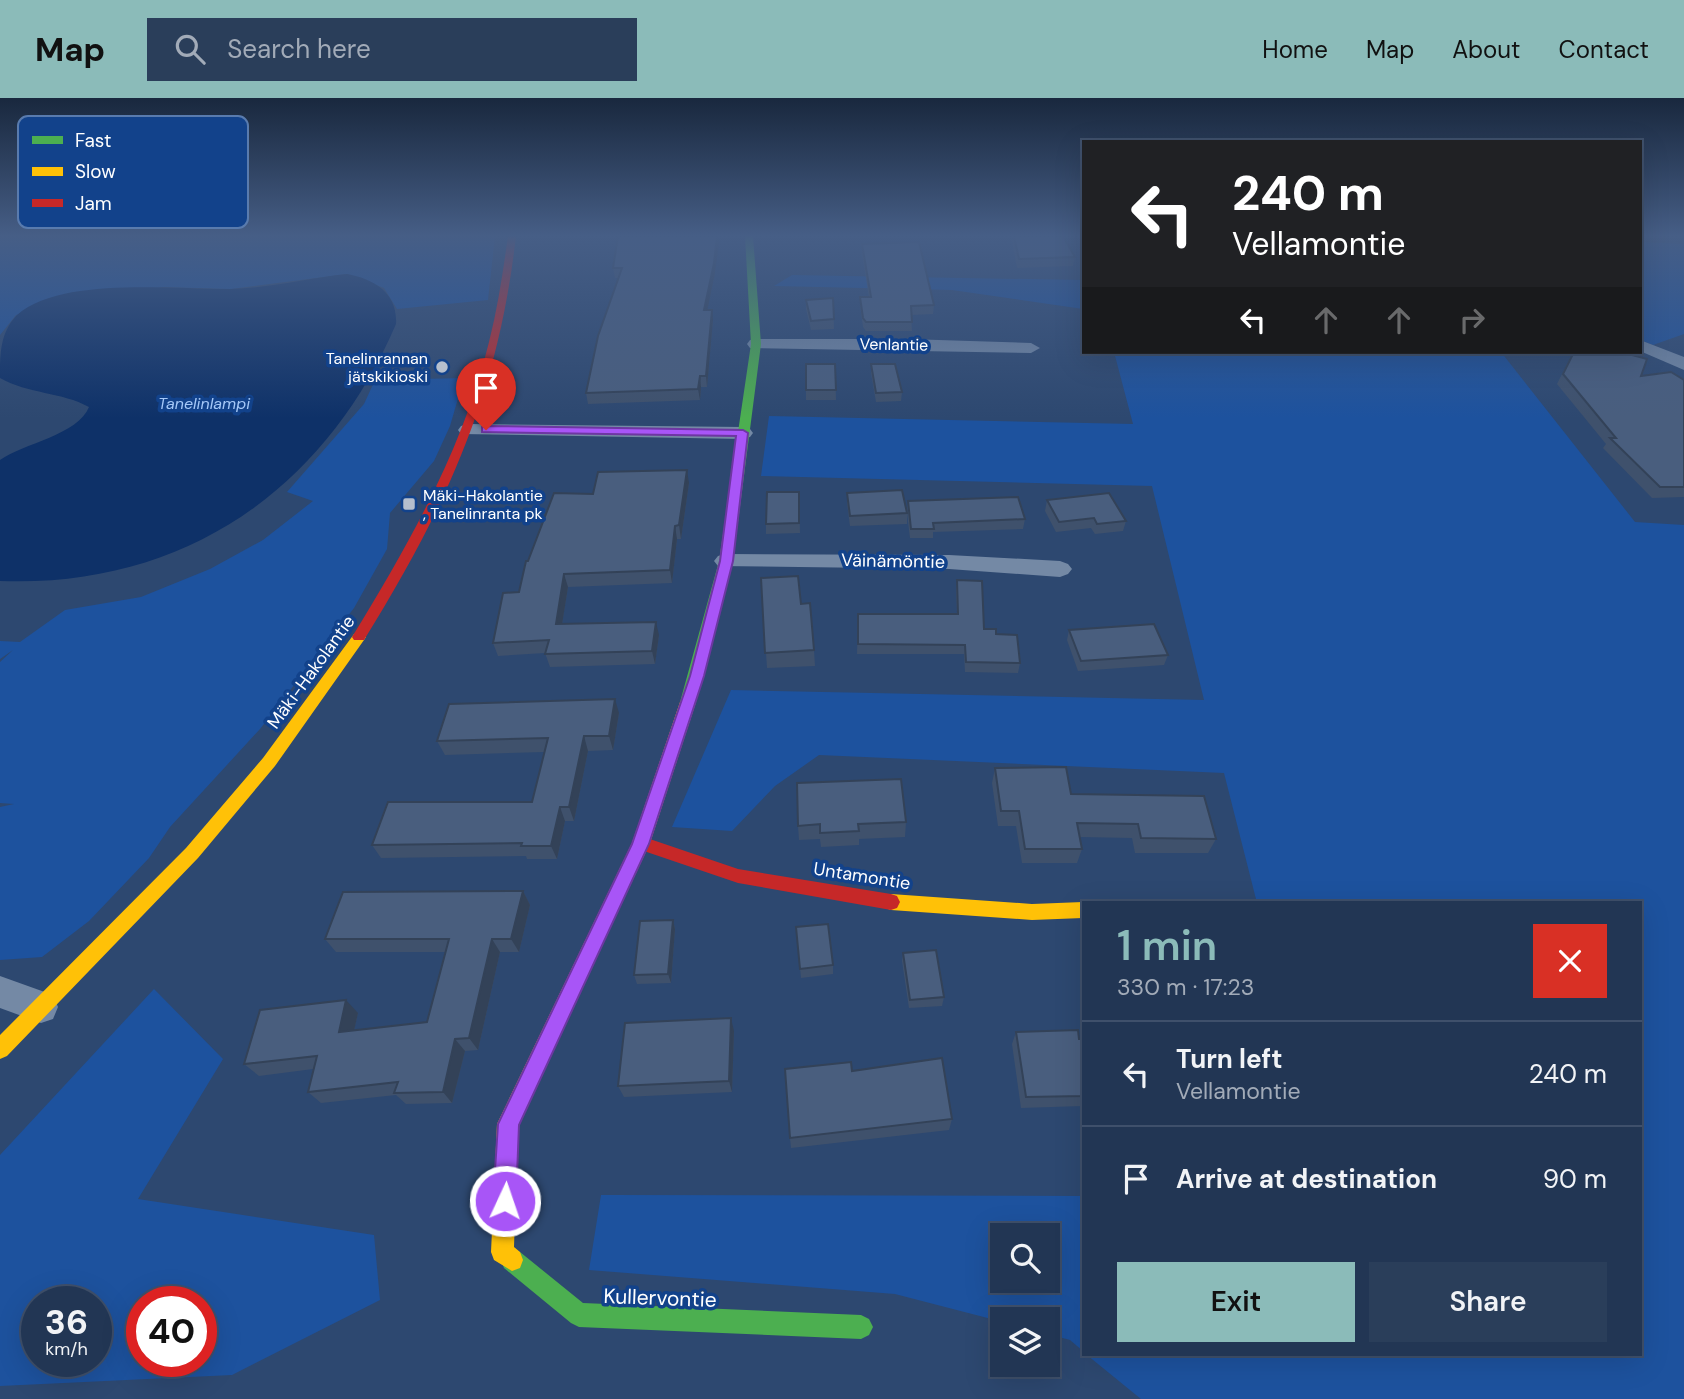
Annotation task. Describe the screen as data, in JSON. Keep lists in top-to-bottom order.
{
  "streets": {
    "street": [
      "Venlantie",
      "Väinämöntie",
      "Mäki-Hakolantie",
      "Untamontie",
      "Kullervontie"
    ]
  },
  "crossings": [
    ["Venlantie", "Kullervontie"],
    ["Väinämöntie", "Kullervontie"],
    ["Untamontie", "Kullervontie"]
  ],
  "water": ["Tanelinlampi"],
  "places": {
    "other": ["Tanelinrannan jätskikioski"],
    "transit": ["Mäki-Hakolantie , Tanelinranta pk"]
  },
  "legend": ["Fast", "Slow", "Jam"],
  "page": {
    "header": "Map",
    "search": "Search here",
    "nav": [
      "Home",
      "Map",
      "About",
      "Contact"
    ],
    "turn": ["240 m", "Vellamontie"],
    "heading": ["1 min", "330 m · 17:23"],
    "list": [
      {
        "name": "Turn left",
        "note": "Vellamontie",
        "value": "240 m"
      },
      {
        "name": "Arrive at destination",
        "value": "90 m"
      }
    ],
    "buttons": ["Exit", "Share"],
    "speed": "36 km/h",
    "limit": "40"
  }
}
